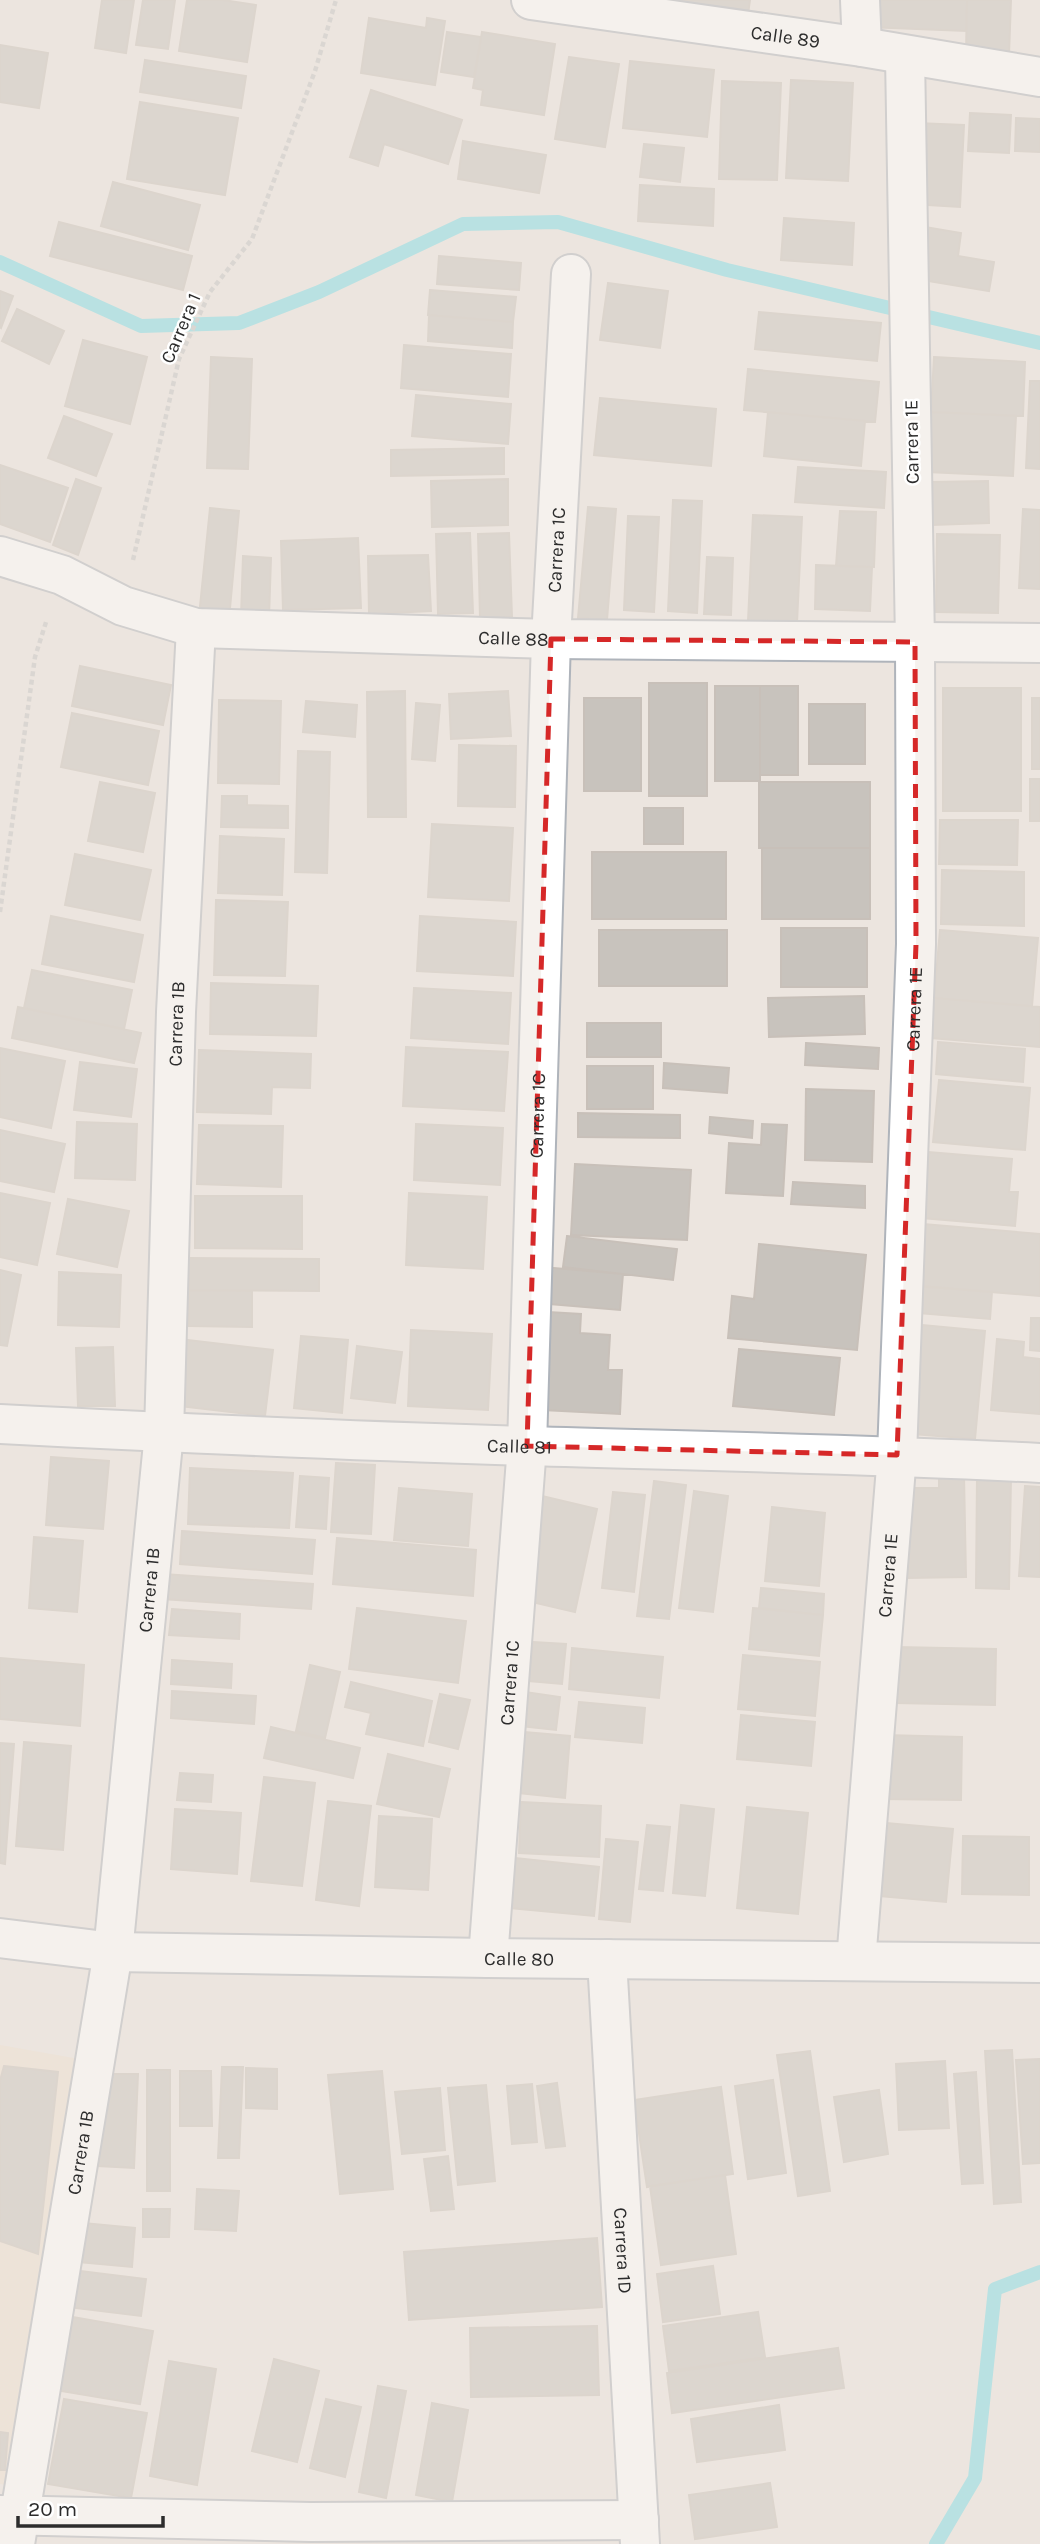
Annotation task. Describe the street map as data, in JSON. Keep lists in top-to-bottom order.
{
  "streets": {
    "street": [
      "Calle 89",
      "Carrera 1E",
      "Carrera 1C",
      "Calle 88",
      "Carrera 1B",
      "Calle 81",
      "Calle 80",
      "Carrera 1D"
    ],
    "path": ["Carrera 1"]
  },
  "crossings": [
    ["Calle 89", "Carrera 1E"],
    ["Carrera 1", "Calle 88"],
    ["Carrera 1E", "Calle 88"],
    ["Carrera 1E", "Calle 81"],
    ["Carrera 1E", "Calle 80"],
    ["Carrera 1C", "Calle 88"],
    ["Carrera 1C", "Calle 81"],
    ["Carrera 1C", "Calle 80"],
    ["Calle 88", "Carrera 1B"],
    ["Carrera 1B", "Calle 81"],
    ["Carrera 1B", "Calle 80"],
    ["Calle 80", "Carrera 1D"]
  ],
  "scale_bar": "20 m"
}
